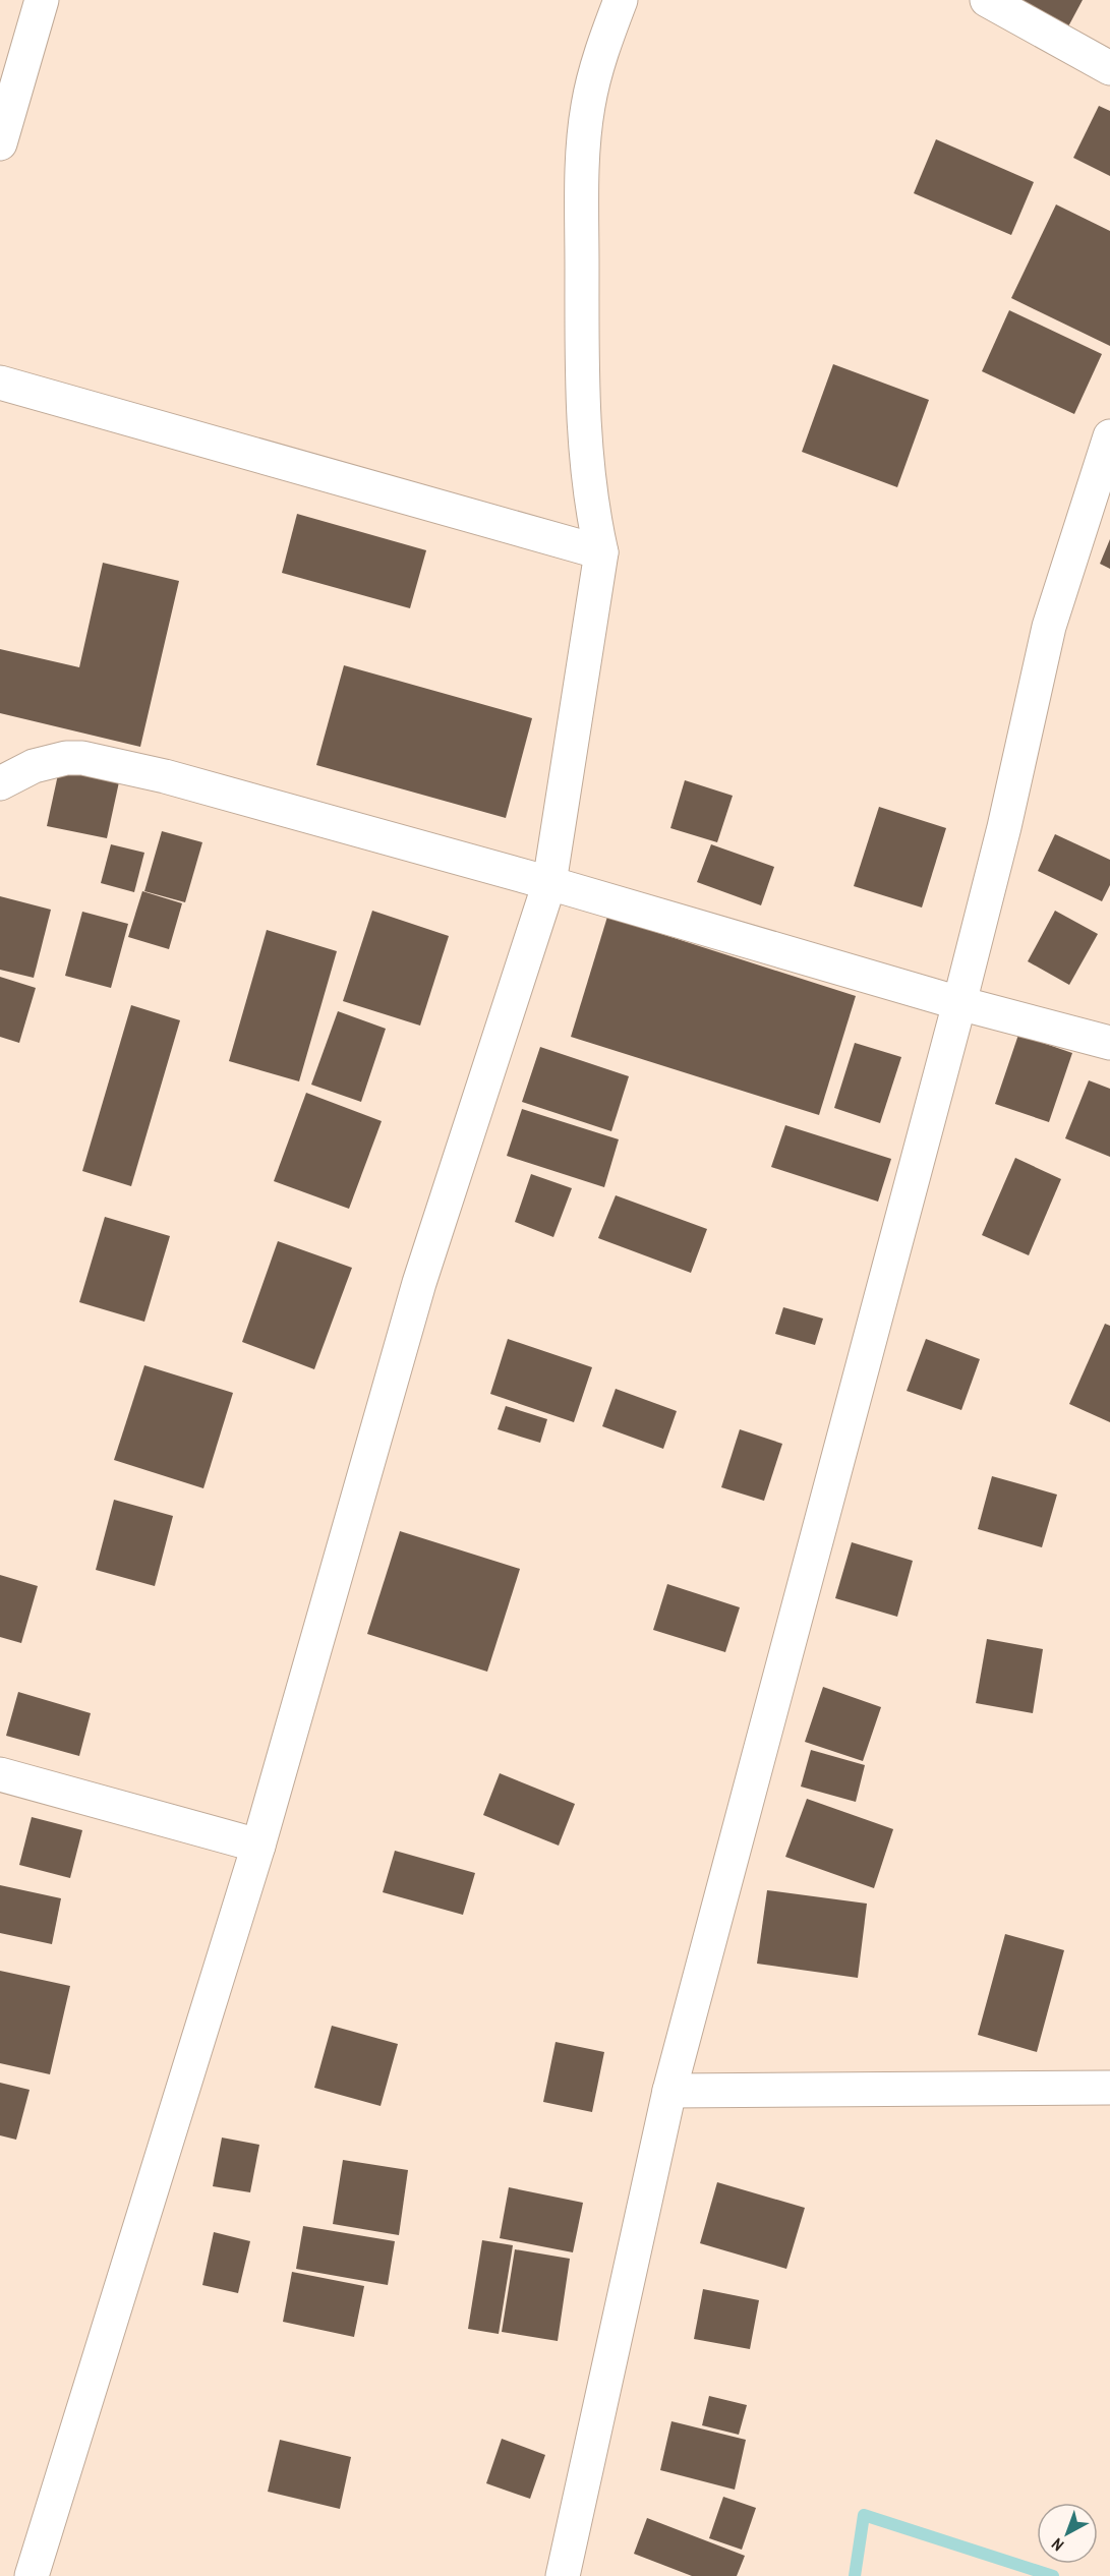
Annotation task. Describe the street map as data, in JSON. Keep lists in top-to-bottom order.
{
  "north": "bottom left"
}
